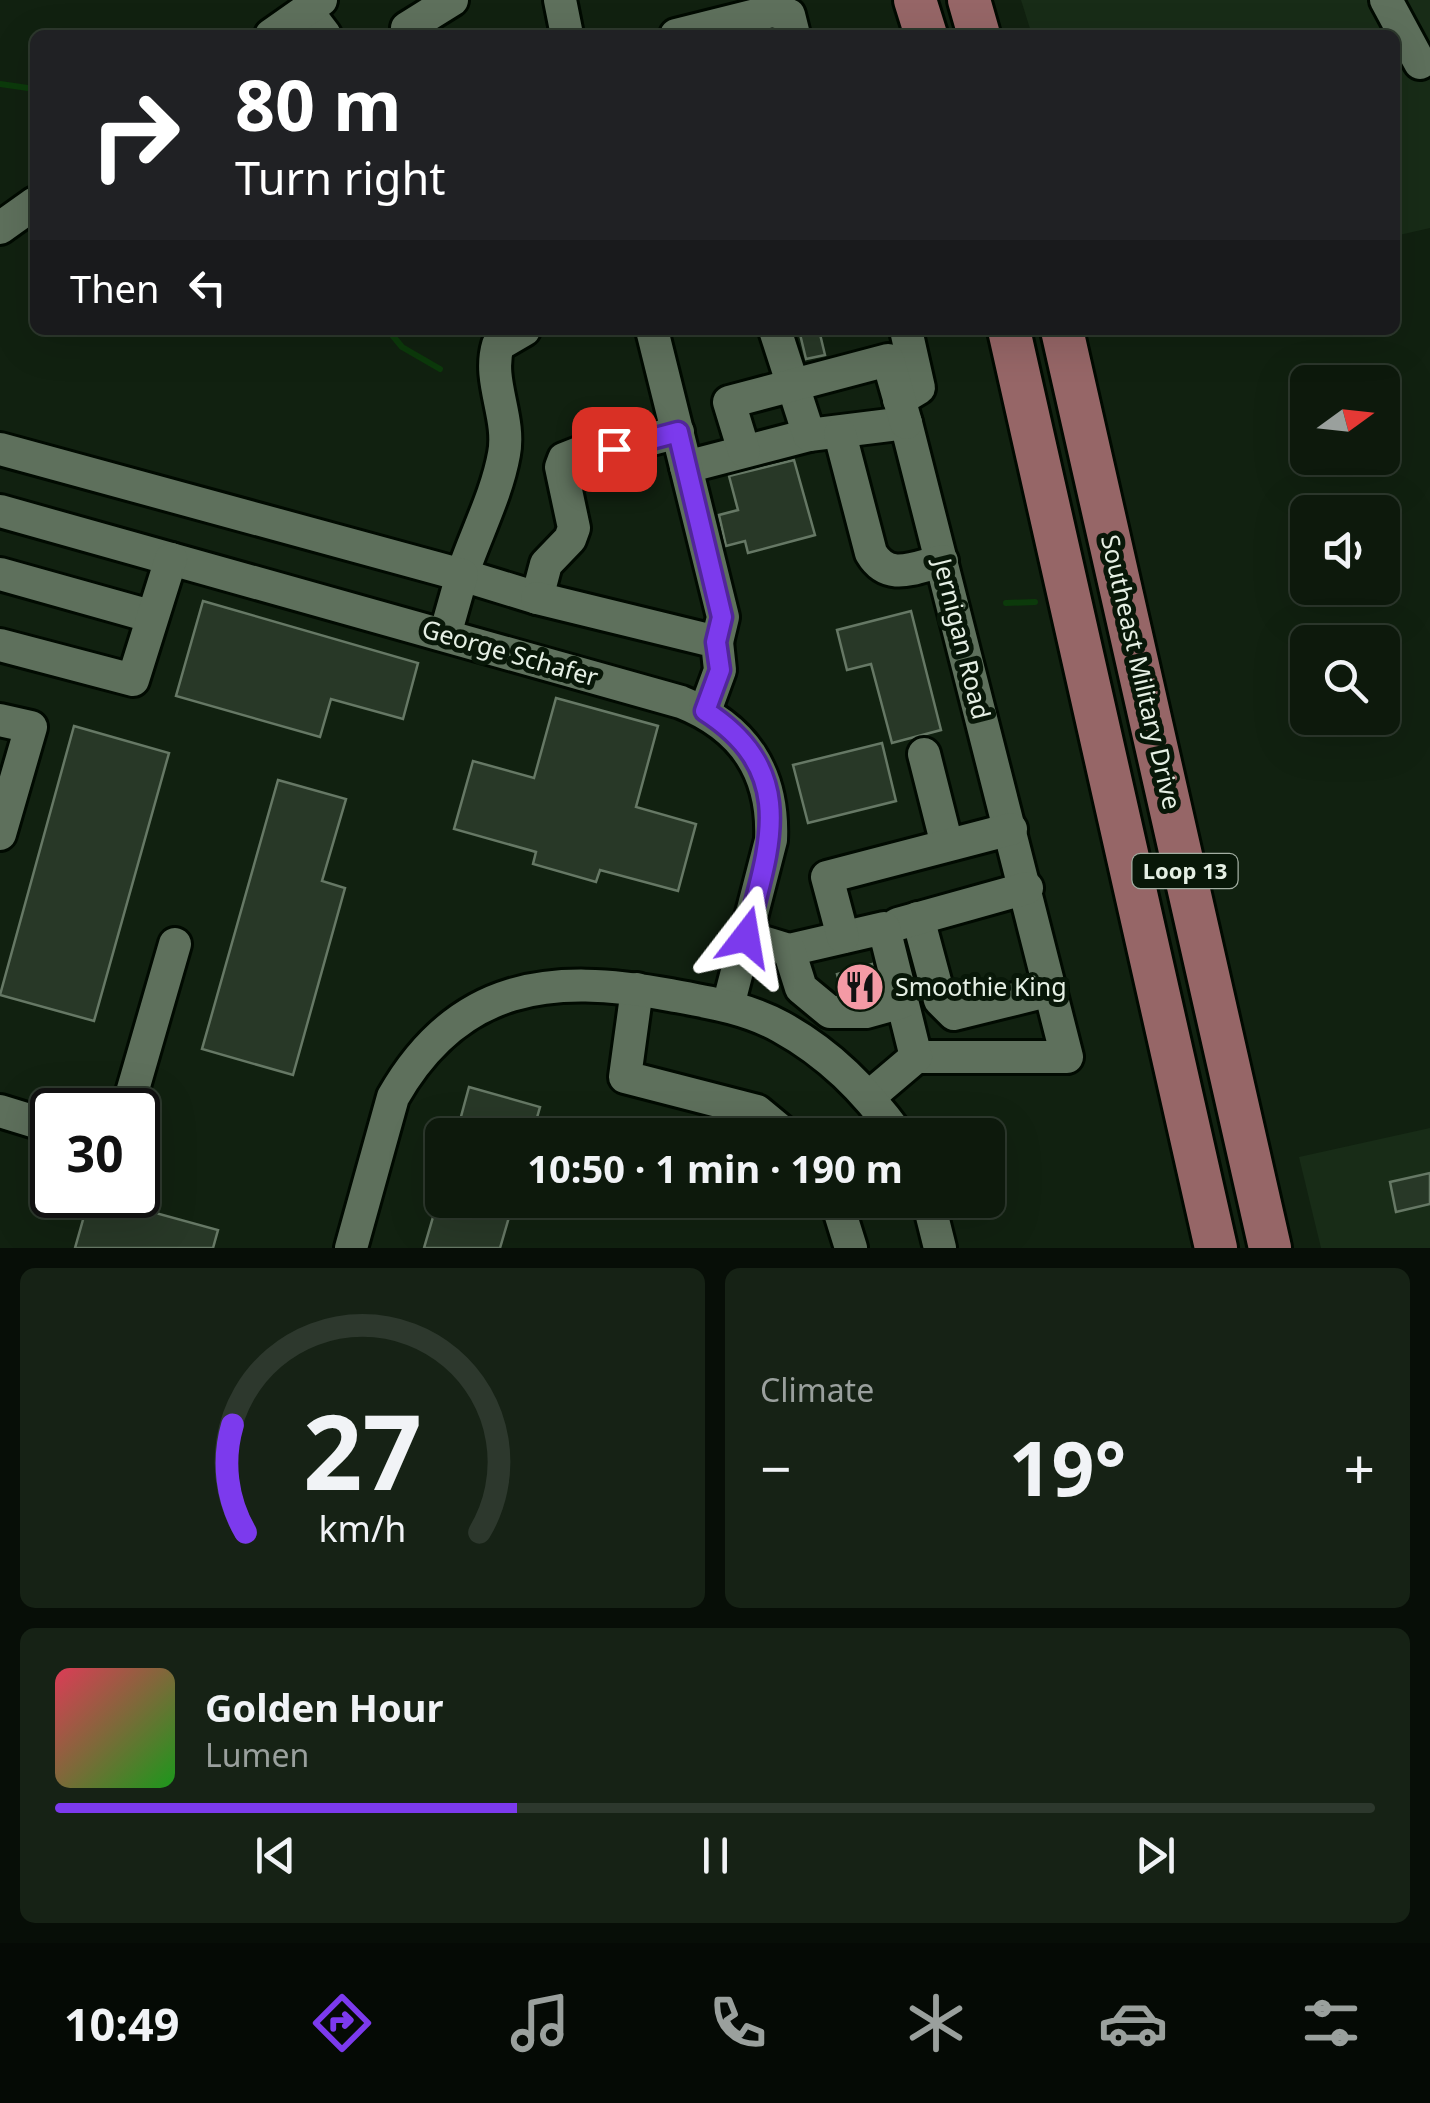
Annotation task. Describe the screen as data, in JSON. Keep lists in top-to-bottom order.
{
  "streets": {
    "main road": ["Southeast Military Drive", "Loop 13"],
    "street": ["Jernigan Road", "George Schafer"]
  },
  "places": {
    "restaurant": ["Smoothie King"]
  },
  "north": "right",
  "page": {
    "turn": ["80 m", "Turn right"],
    "then": "Then",
    "limit": "30",
    "trip": "10:50 · 1 min · 190 m",
    "tile": "Climate",
    "heat": ["−", "19°", "+"],
    "song": ["Golden Hour", "Lumen"],
    "tabs": "10:49",
    "gauge": ["27", "km/h"]
  }
}
